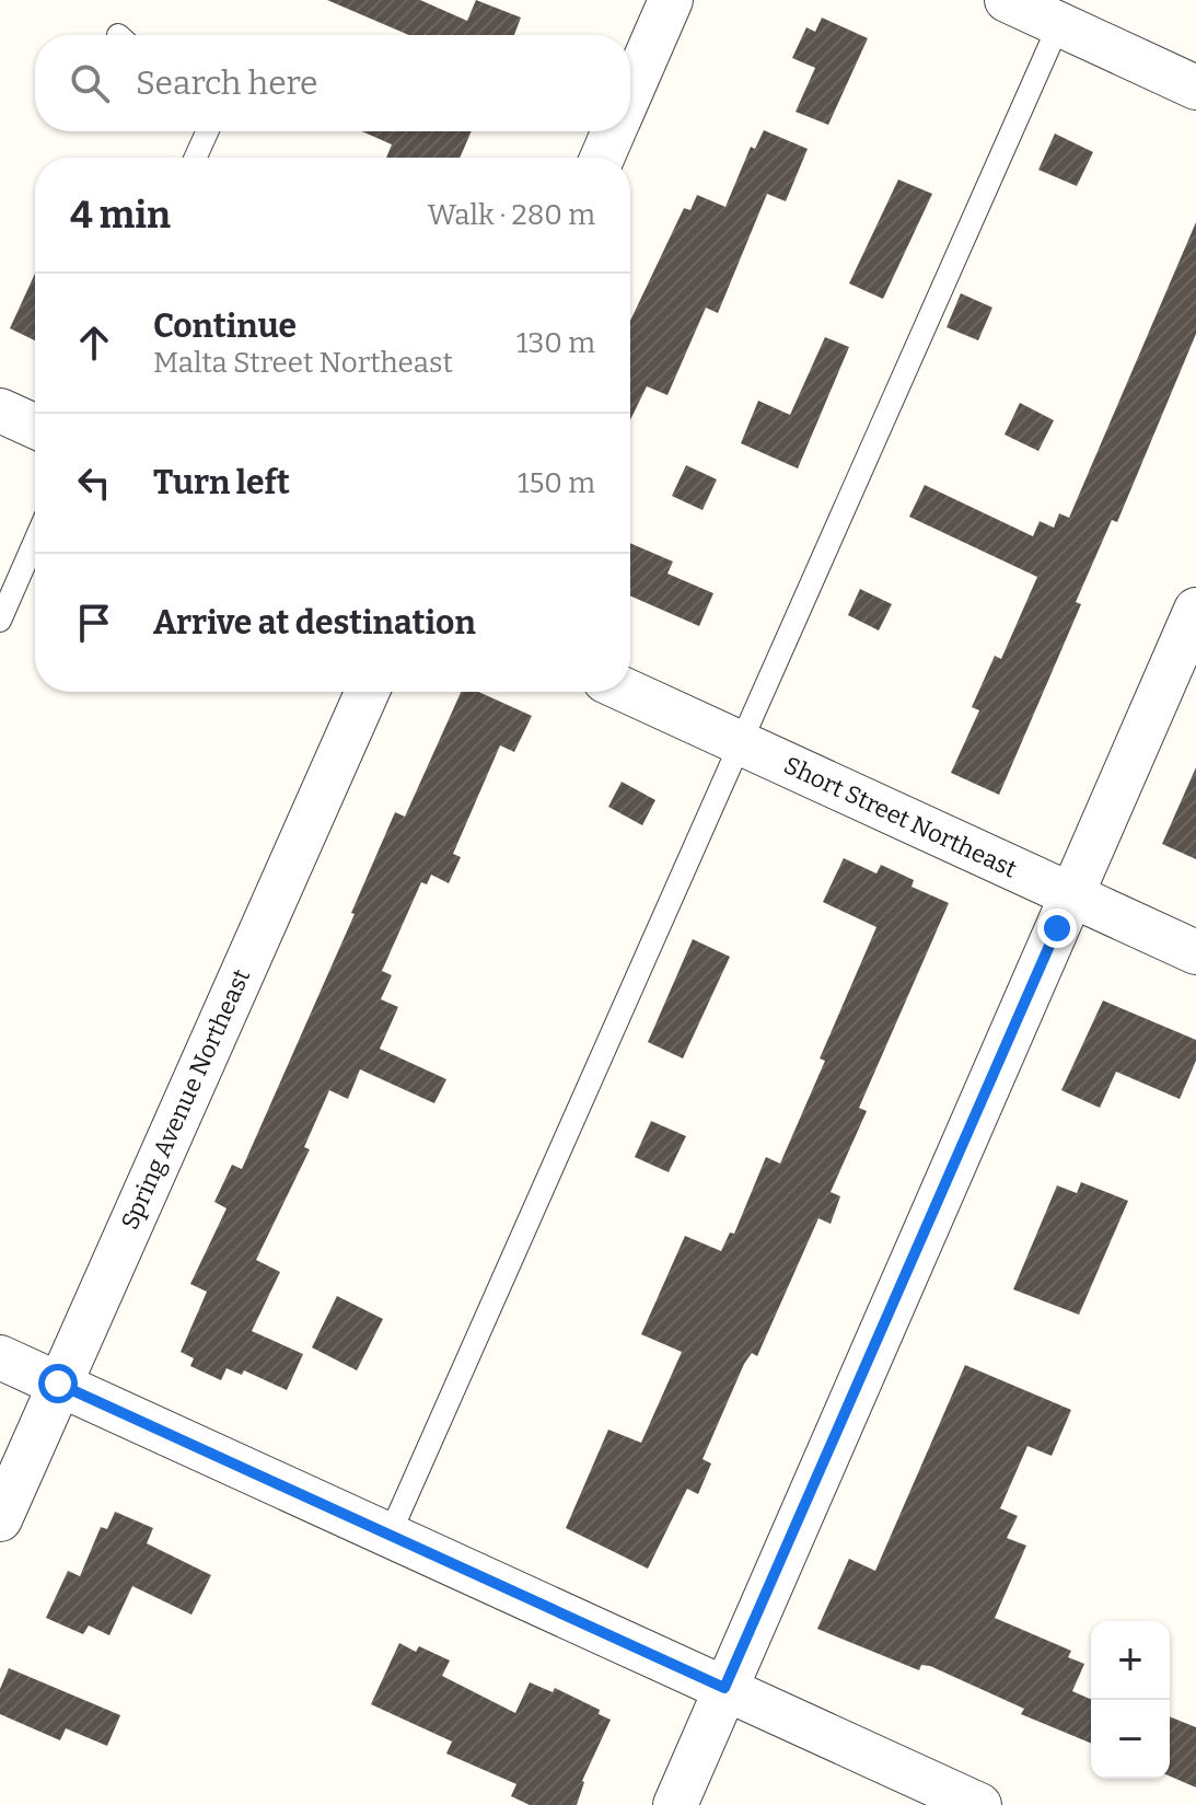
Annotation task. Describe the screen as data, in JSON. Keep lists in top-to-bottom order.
{
  "streets": {
    "street": ["Short Street Northeast", "Spring Avenue Northeast"]
  },
  "page": {
    "search": "Search here",
    "heading": ["4 min", "Walk · 280 m"],
    "list": [
      ["Continue", "Malta Street Northeast", "130 m"],
      ["Turn left", "150 m"],
      "Arrive at destination"
    ],
    "map_buttons": ["+", "−"]
  }
}
